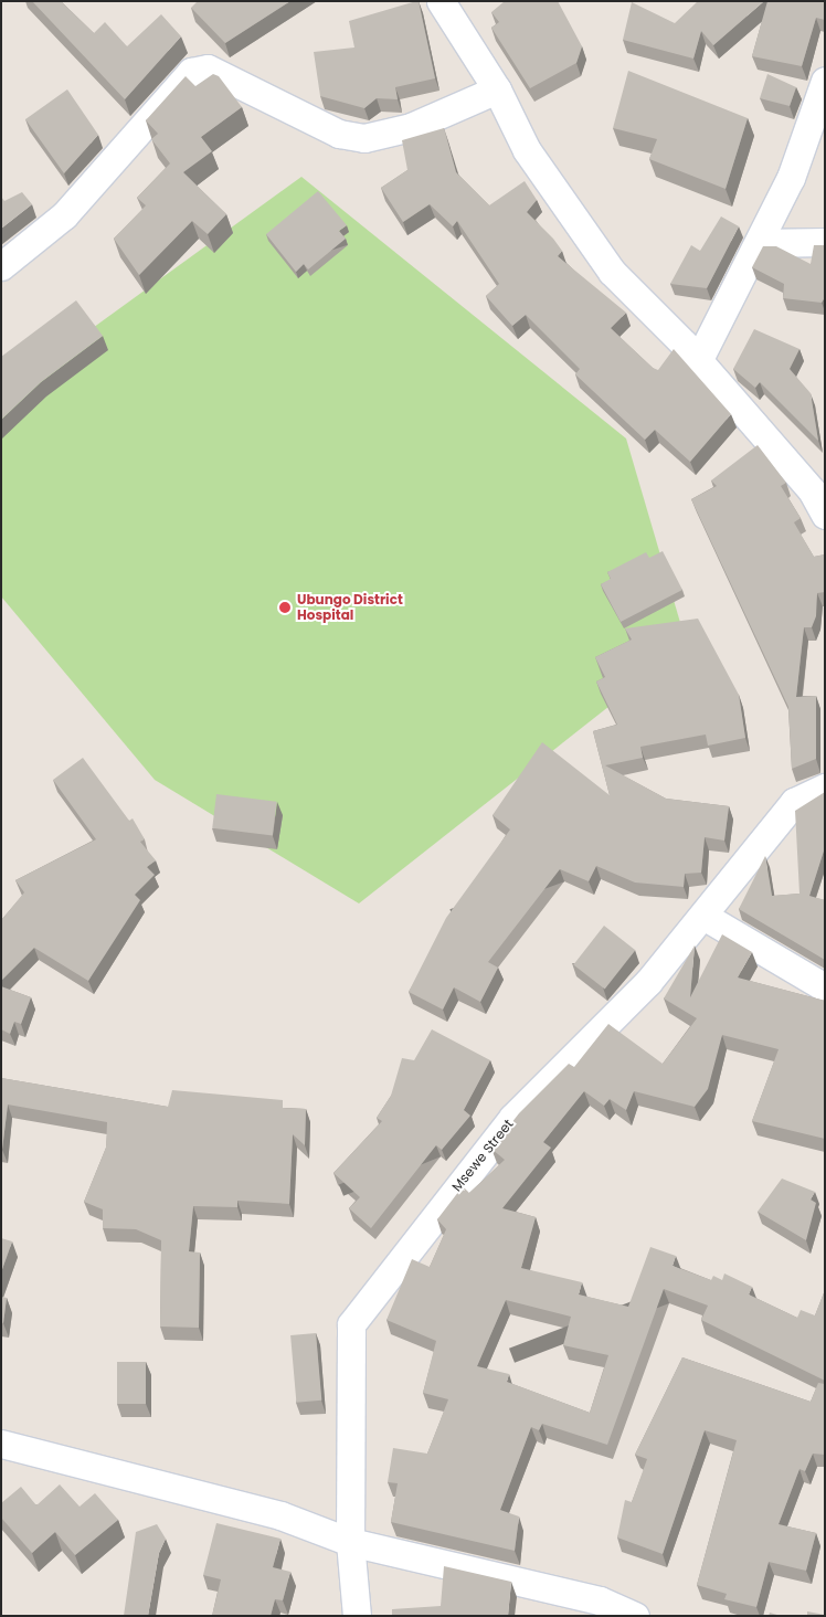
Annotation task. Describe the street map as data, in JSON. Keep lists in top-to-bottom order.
{
  "streets": {
    "street": ["Msewe Street"]
  },
  "places": ["Ubungo District Hospital"]
}
